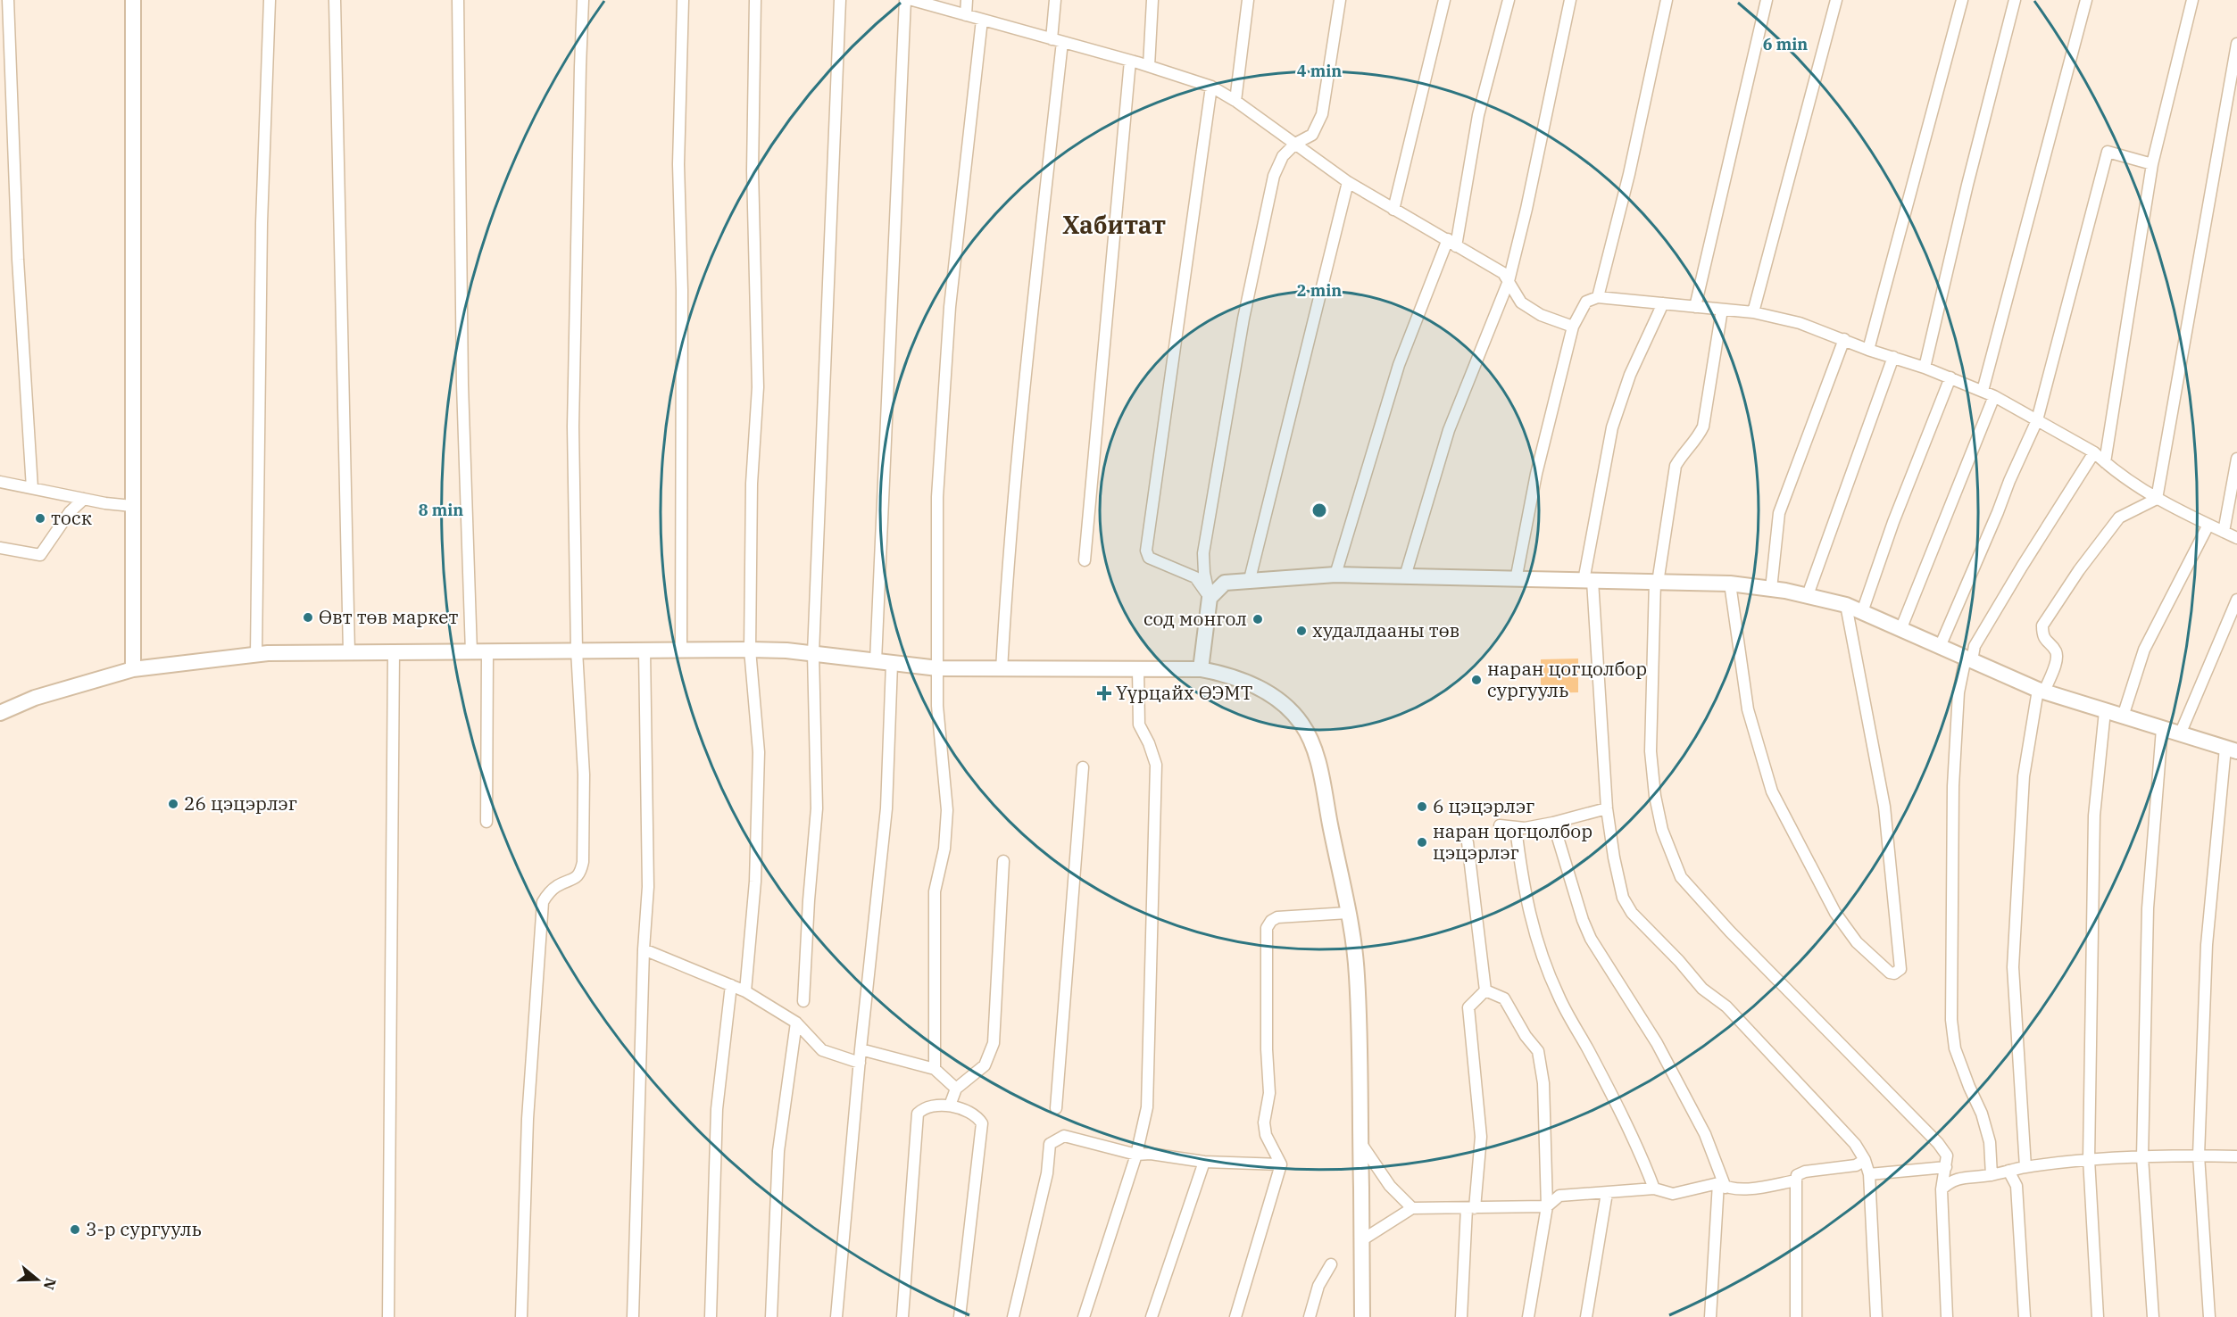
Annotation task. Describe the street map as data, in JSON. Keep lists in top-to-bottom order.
{
  "districts": ["Хабитат"],
  "places": {
    "other": [
      "тоск",
      "Өвт төв маркет",
      "сод монгол",
      "худалдааны төв",
      "наран цогцолбор сургууль",
      "26 цэцэрлэг",
      "6 цэцэрлэг",
      "наран цогцолбор цэцэрлэг",
      "3-р сургууль"
    ],
    "health": ["Үүрцайх ӨЭМТ"]
  },
  "north": "right",
  "rings": [
    "6 min",
    "4 min",
    "2 min",
    "8 min"
  ]
}
